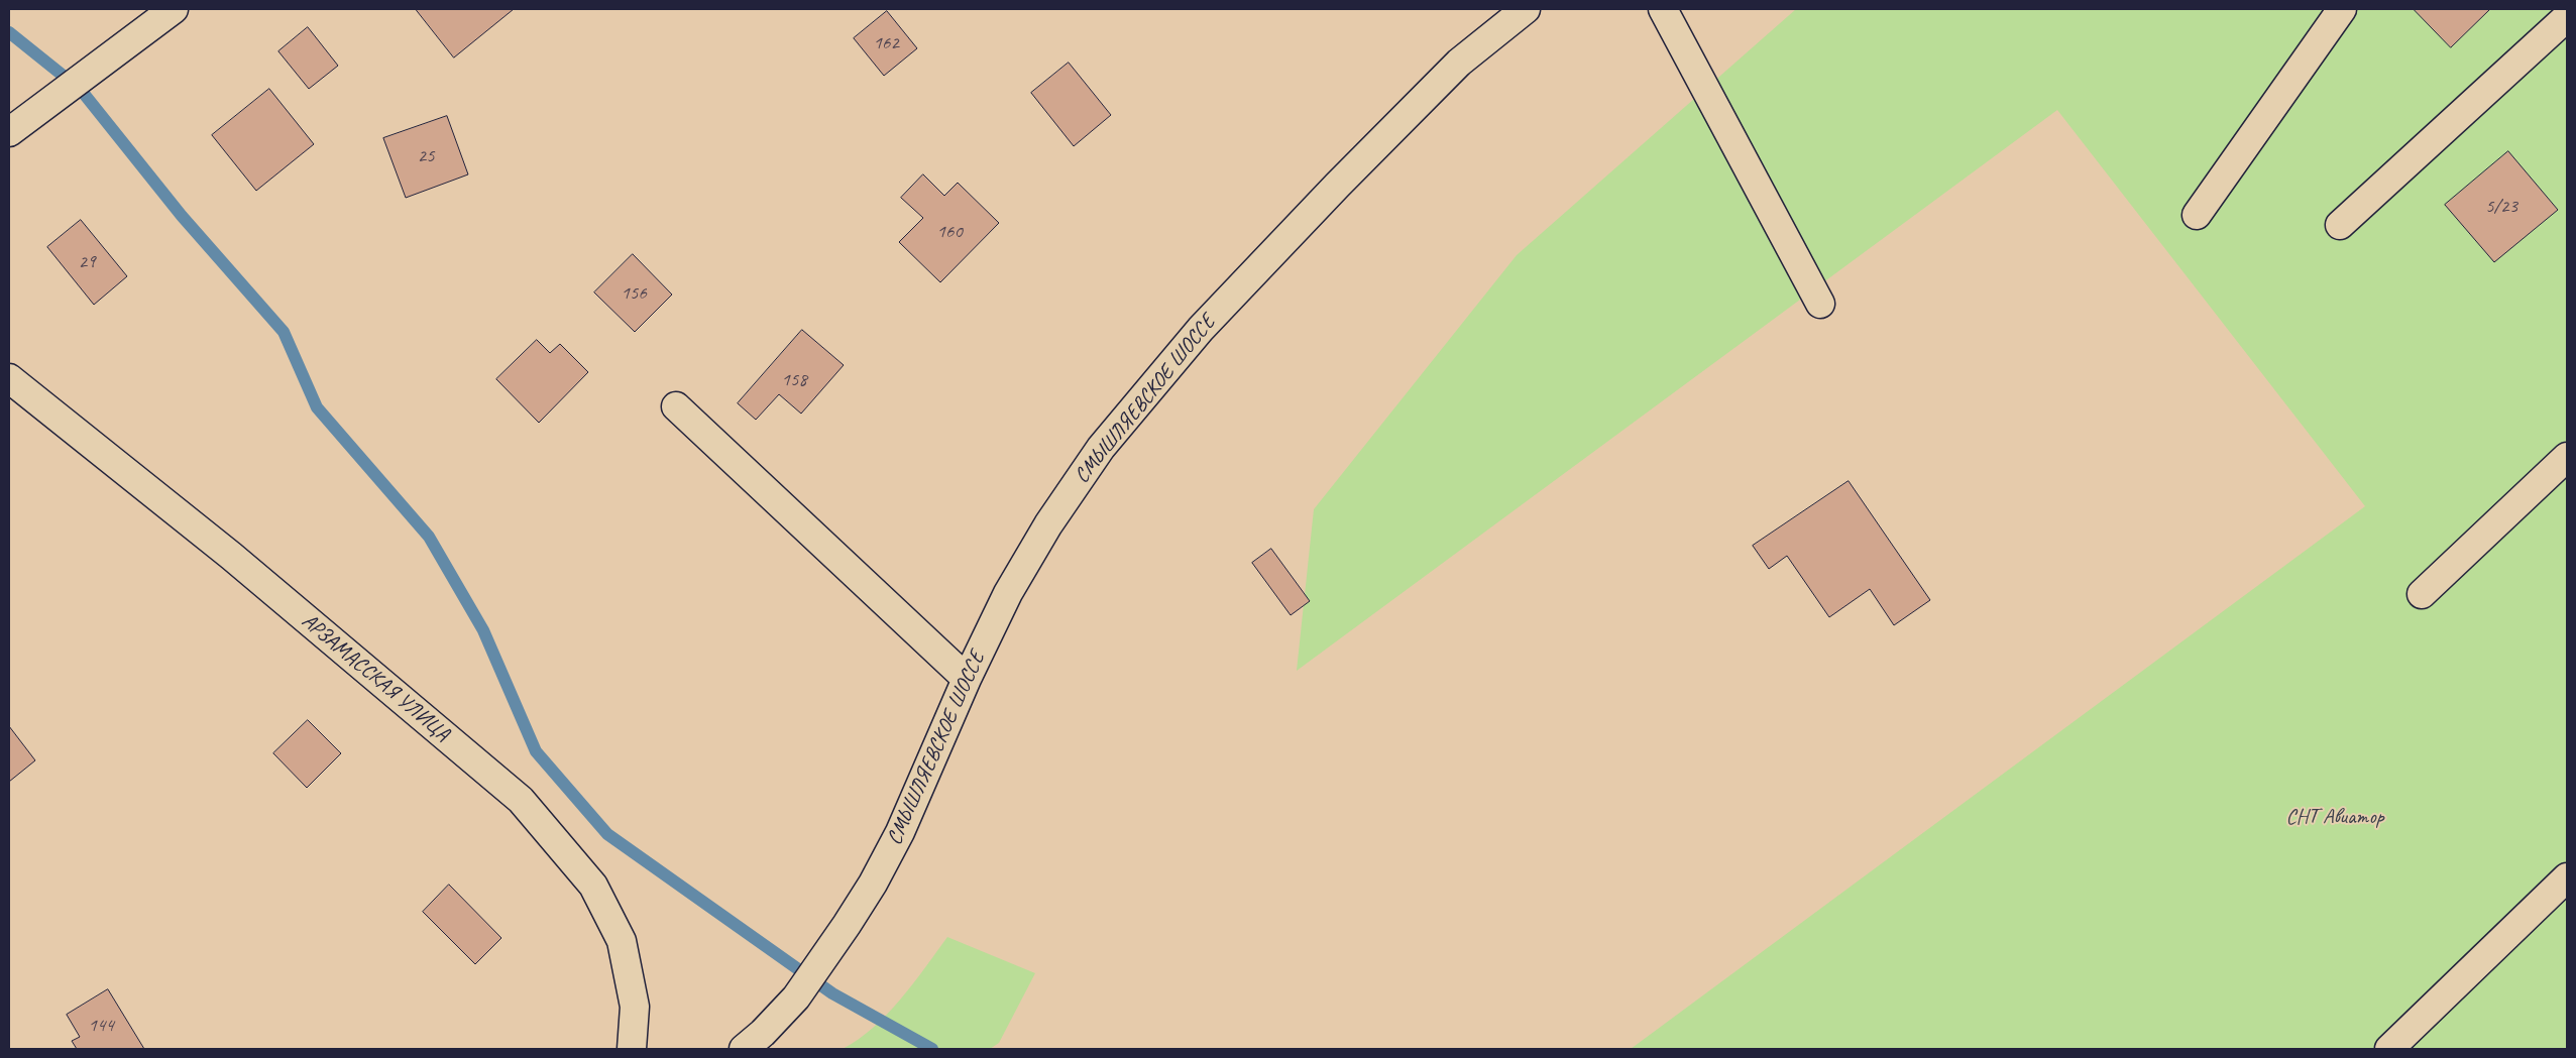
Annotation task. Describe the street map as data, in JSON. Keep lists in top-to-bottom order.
{
  "streets": {
    "street": ["СМЫШЛЯЕВСКОЕ ШОССЕ", "АРЗАМАССКАЯ УЛИЦА"]
  },
  "parks": ["СНТ Авиатор"],
  "house_numbers": [
    "162",
    "25",
    "5/23",
    "160",
    "29",
    "156",
    "158",
    "144"
  ]
}
